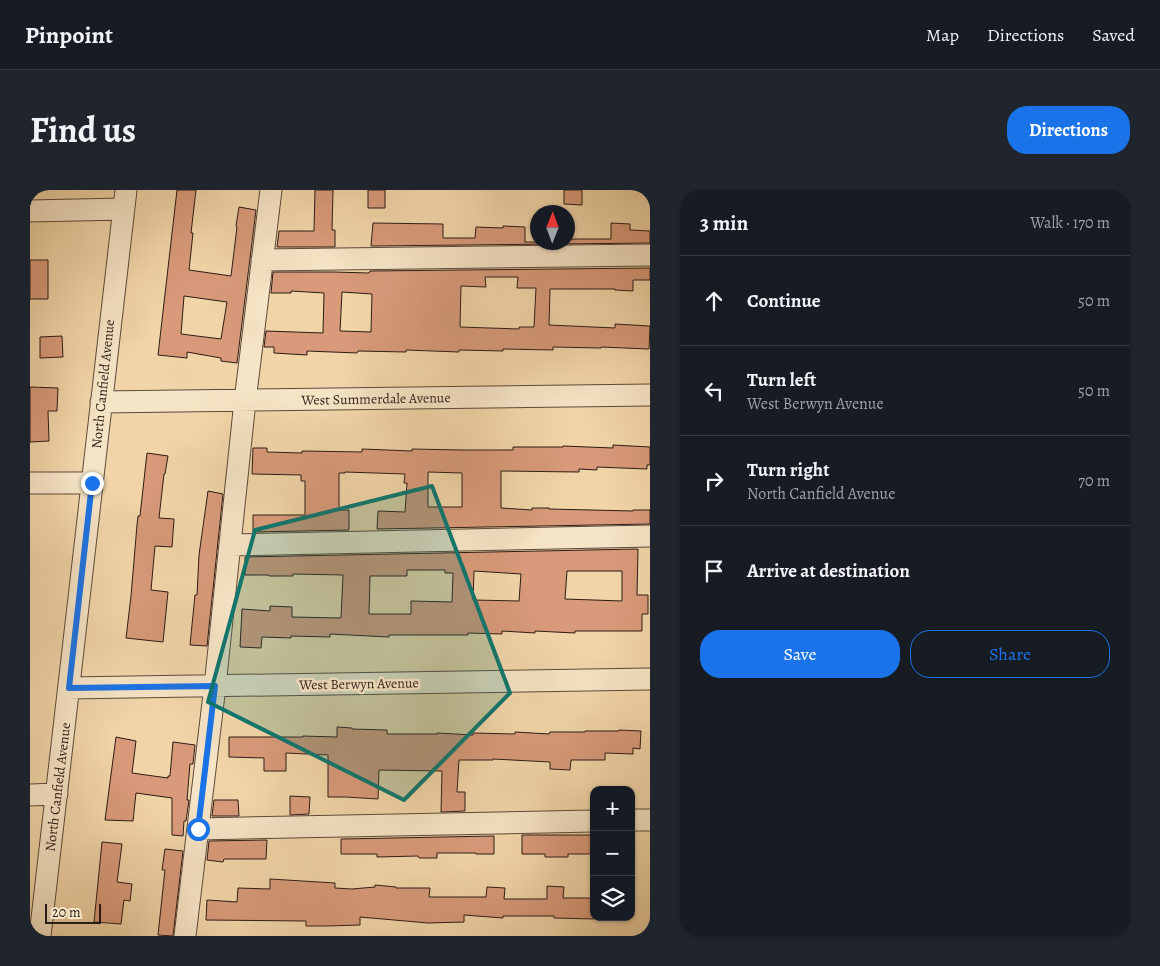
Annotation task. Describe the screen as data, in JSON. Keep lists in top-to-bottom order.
{
  "streets": {
    "street": ["North Canfield Avenue", "West Summerdale Avenue", "West Berwyn Avenue"]
  },
  "crossings": [
    ["North Canfield Avenue", "West Summerdale Avenue"],
    ["North Canfield Avenue", "West Berwyn Avenue"]
  ],
  "scale_bar": "20 m",
  "north": "top",
  "page": {
    "header": "Pinpoint",
    "nav": ["Map", "Directions", "Saved"],
    "title": "Find us",
    "buttons": [
      "Directions",
      ["Save", "Share"]
    ],
    "heading": ["3 min", "Walk · 170 m"],
    "list": [
      ["Continue", "50 m"],
      ["Turn left", "West Berwyn Avenue", "50 m"],
      ["Turn right", "North Canfield Avenue", "70 m"],
      "Arrive at destination"
    ],
    "map_buttons": ["+", "−"],
    "scale": "20 m"
  }
}
